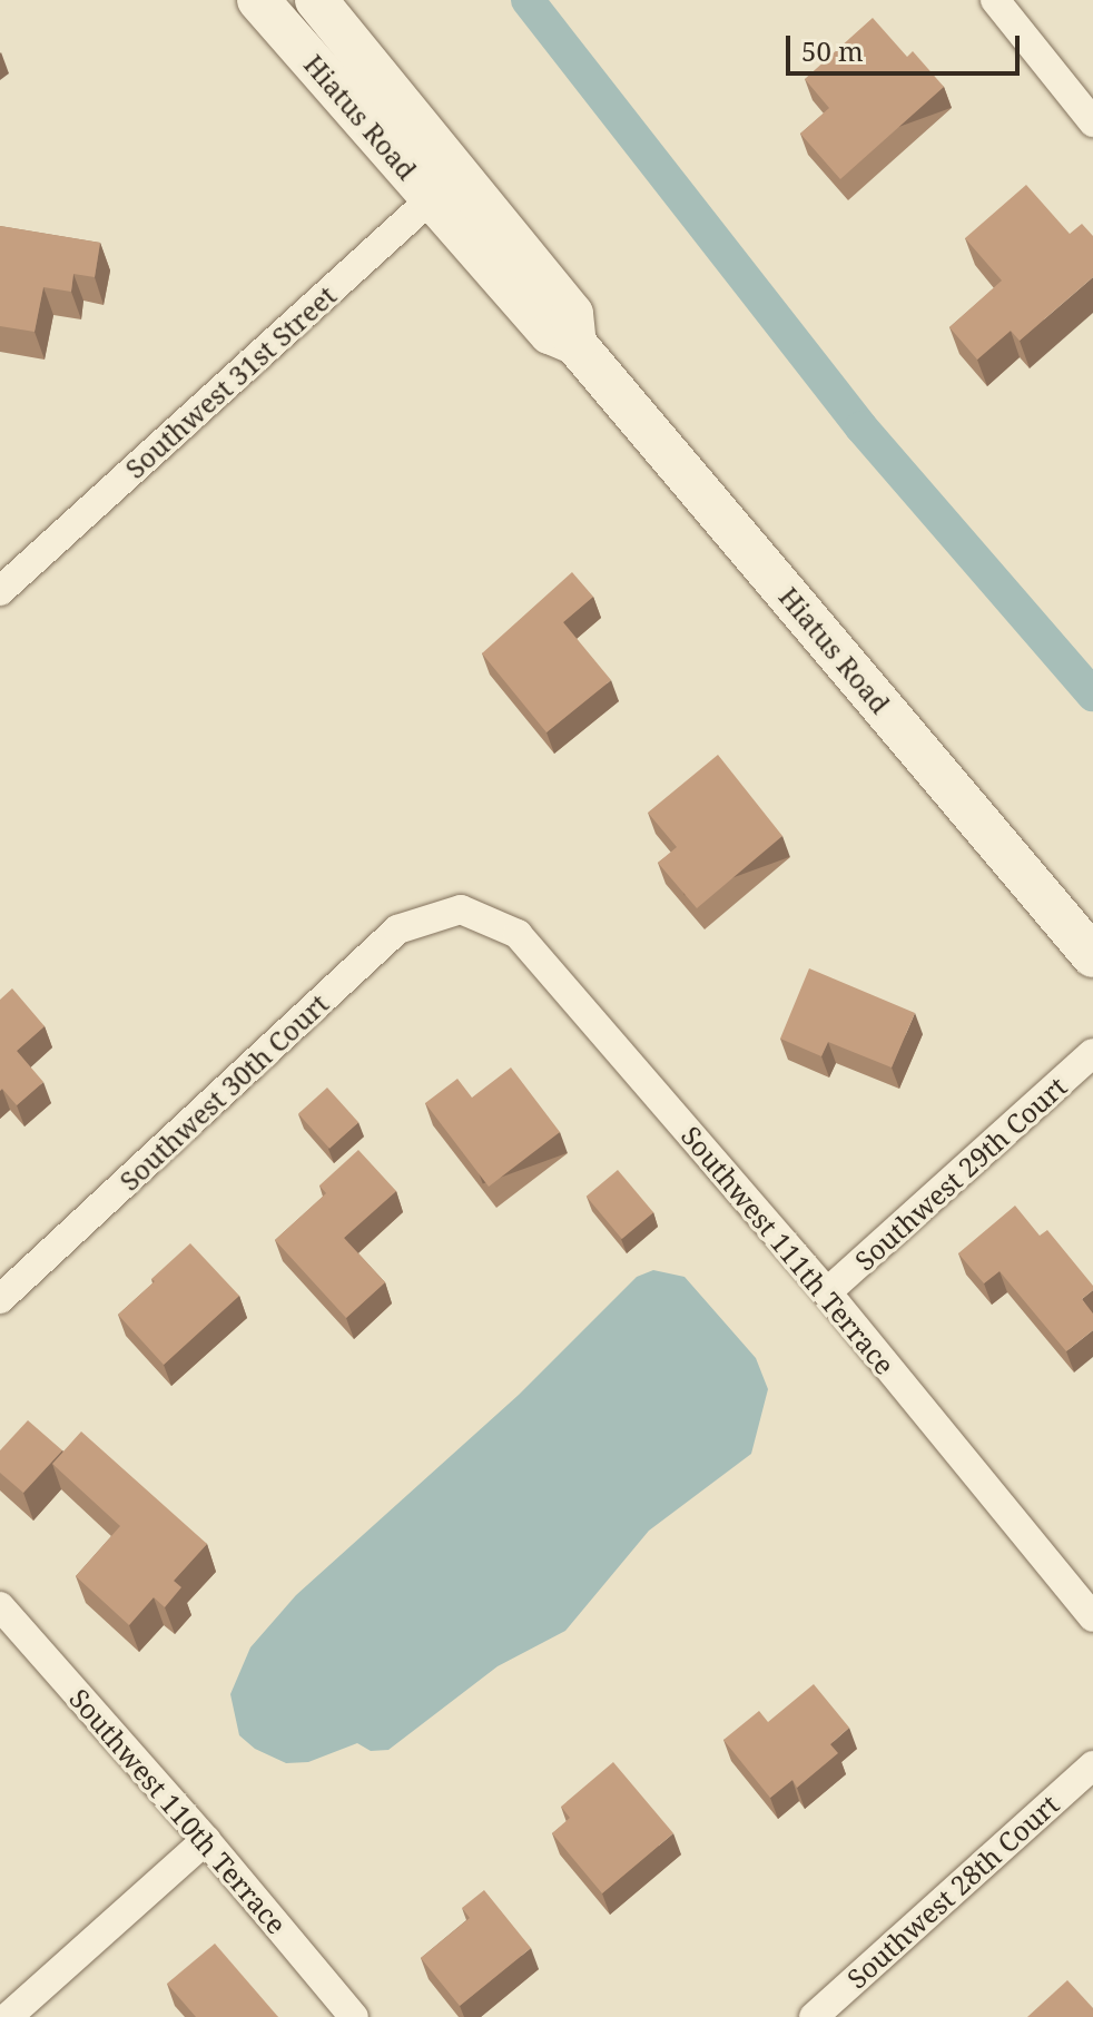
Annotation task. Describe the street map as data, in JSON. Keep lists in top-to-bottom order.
{
  "streets": {
    "street": [
      "Hiatus Road",
      "Southwest 31st Street",
      "Southwest 30th Court",
      "Southwest 29th Court",
      "Southwest 111th Terrace",
      "Southwest 110th Terrace",
      "Southwest 28th Court"
    ]
  },
  "crossings": [
    ["Hiatus Road", "Southwest 31st Street"],
    ["Southwest 30th Court", "Southwest 111th Terrace"],
    ["Southwest 29th Court", "Southwest 111th Terrace"]
  ],
  "scale_bar": "50 m"
}
